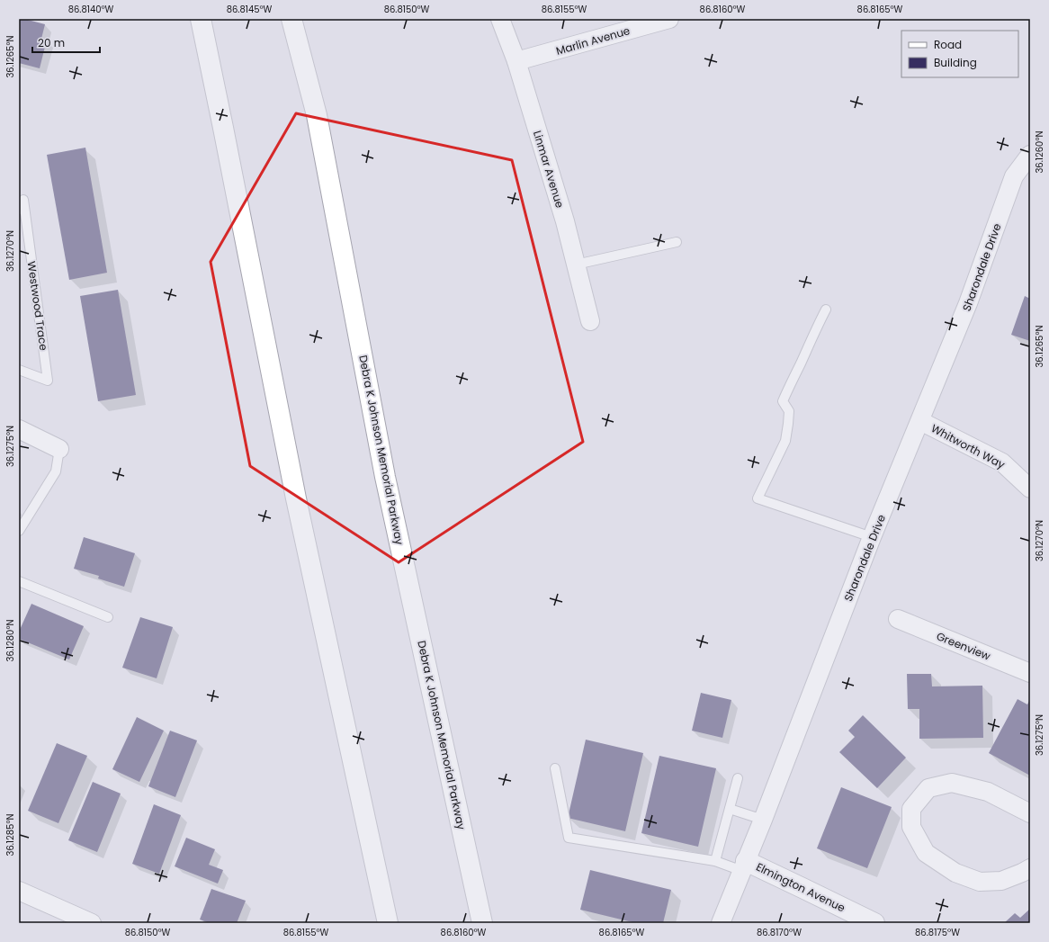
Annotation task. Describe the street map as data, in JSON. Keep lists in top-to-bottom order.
{
  "streets": {
    "main road": ["Debra K Johnson Memorial Parkway", "Elmington Avenue"],
    "street": [
      "Marlin Avenue",
      "Linmar Avenue",
      "Sharondale Drive",
      "Whitworth Way",
      "Greenview"
    ],
    "lane": ["Westwood Trace"]
  },
  "crossings": [
    ["Marlin Avenue", "Linmar Avenue"],
    ["Sharondale Drive", "Whitworth Way"],
    ["Sharondale Drive", "Elmington Avenue"]
  ],
  "legend": ["Road", "Building"],
  "scale_bar": "20 m",
  "coordinates": [
    "86.8140°W",
    "86.8145°W",
    "86.8150°W",
    "86.8155°W",
    "86.8160°W",
    "86.8165°W",
    "36.1265°N",
    "36.1260°N",
    "36.1270°N",
    "36.1275°N",
    "36.1280°N",
    "36.1285°N",
    "86.8170°W",
    "86.8175°W"
  ]
}
